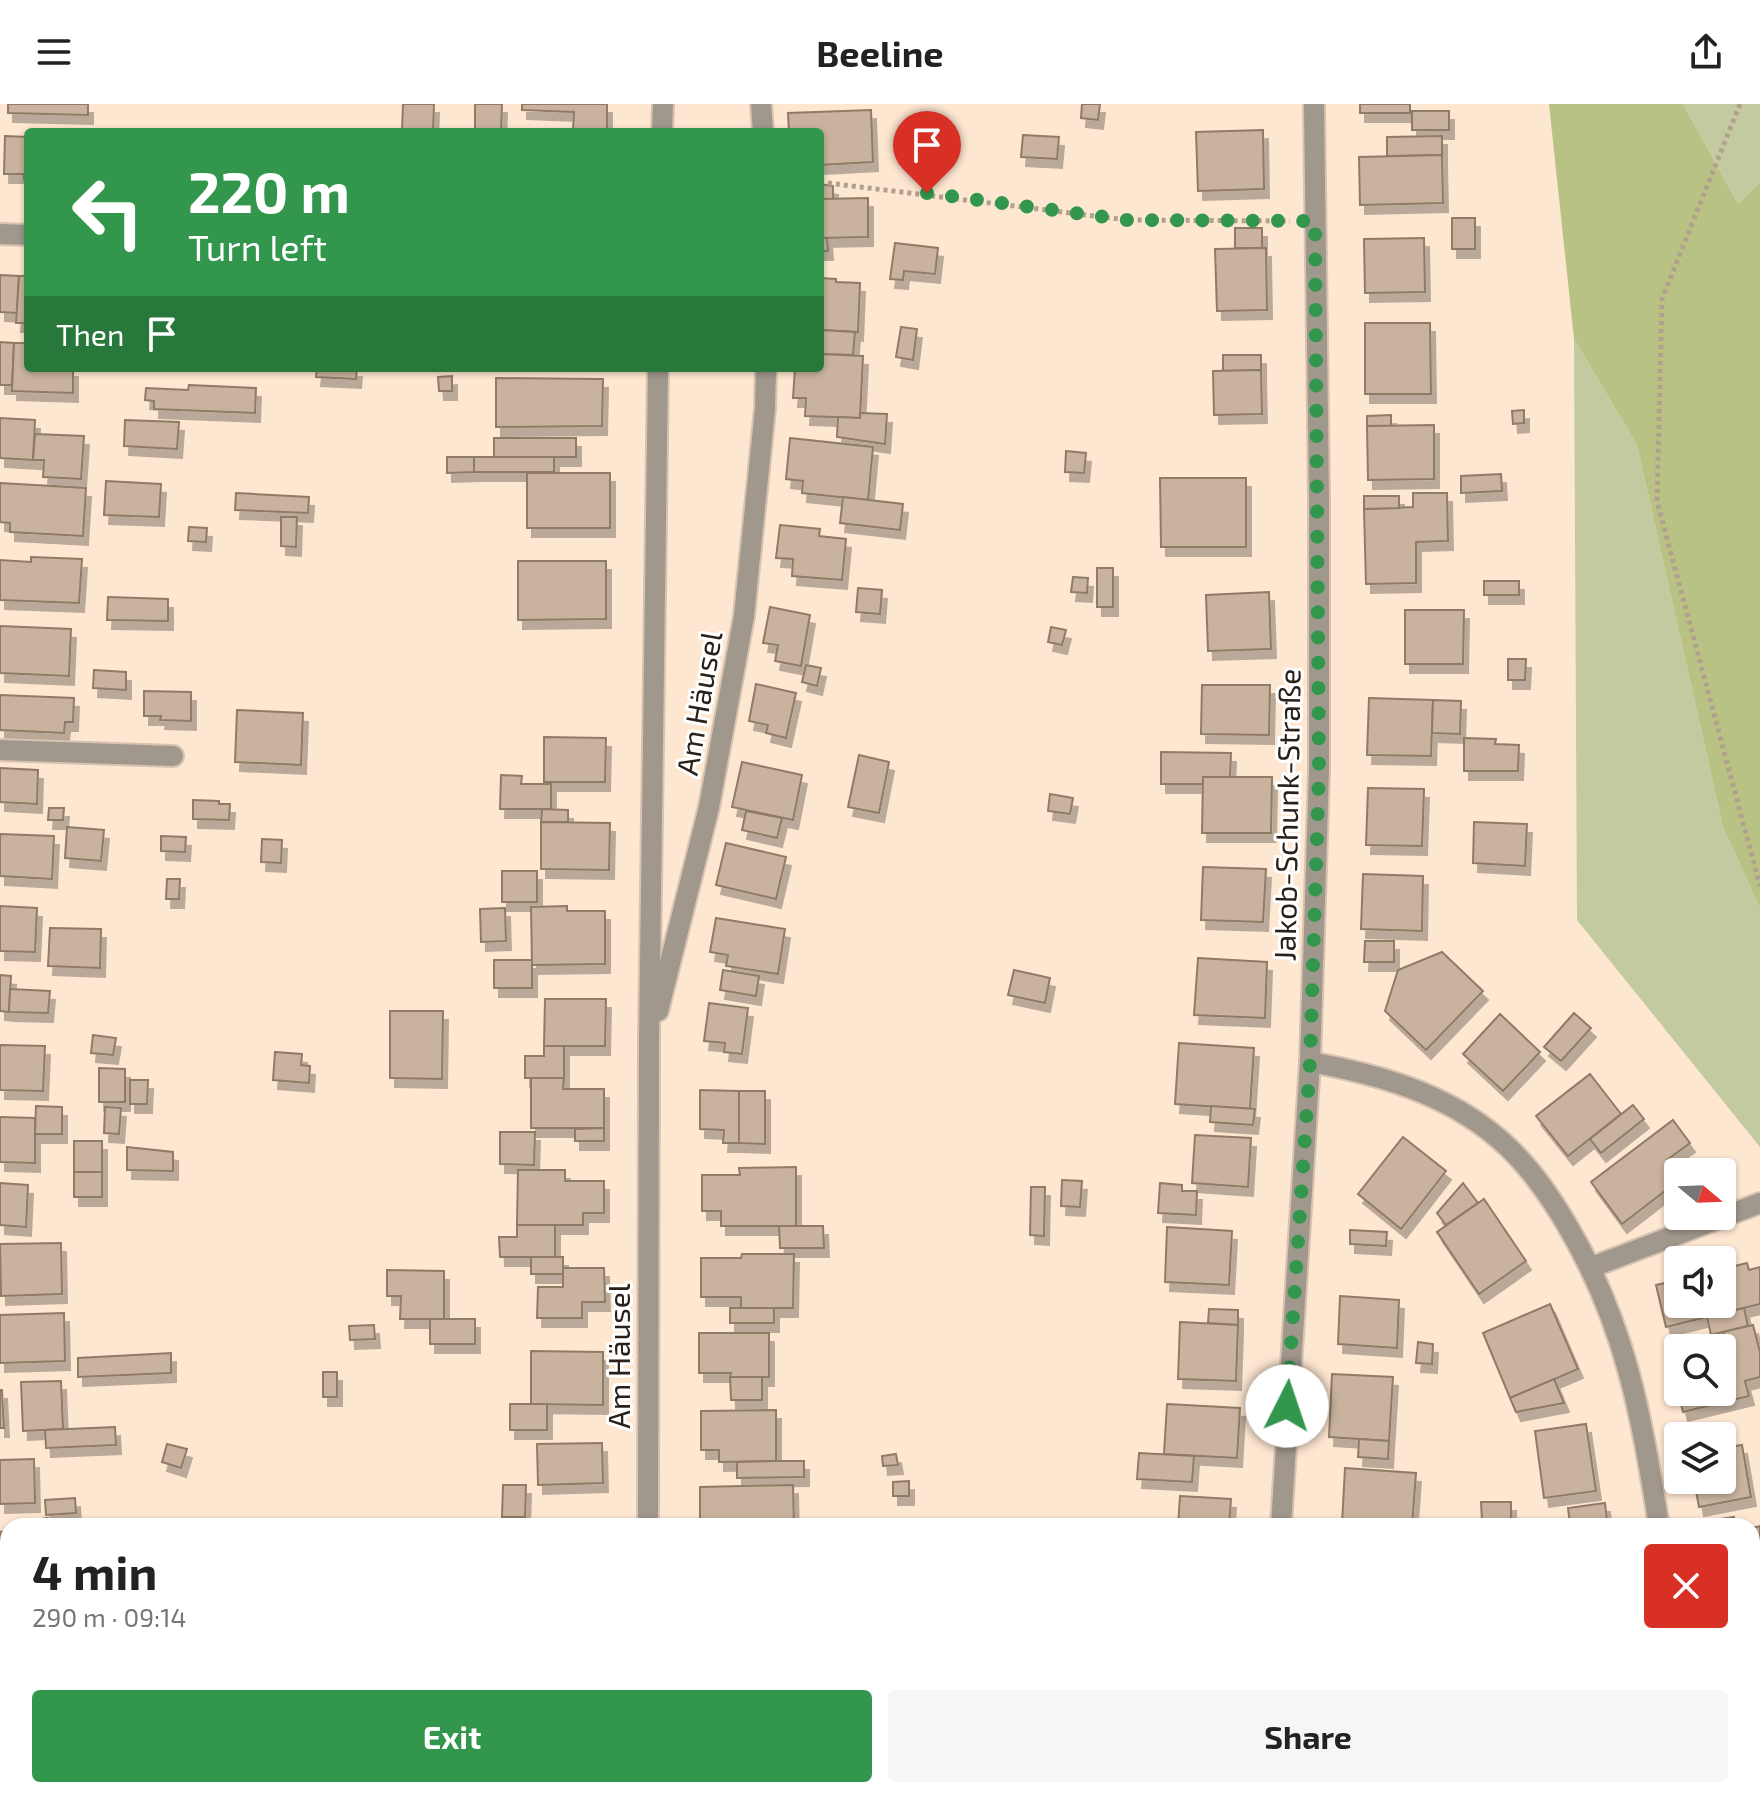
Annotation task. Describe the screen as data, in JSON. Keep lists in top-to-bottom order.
{
  "streets": {
    "street": ["Am Häusel", "Jakob-Schunk-Straße"]
  },
  "north": "right",
  "page": {
    "header": "Beeline",
    "turn": ["220 m", "Turn left"],
    "then": "Then",
    "heading": ["4 min", "290 m · 09:14"],
    "buttons": ["Exit", "Share"]
  }
}
